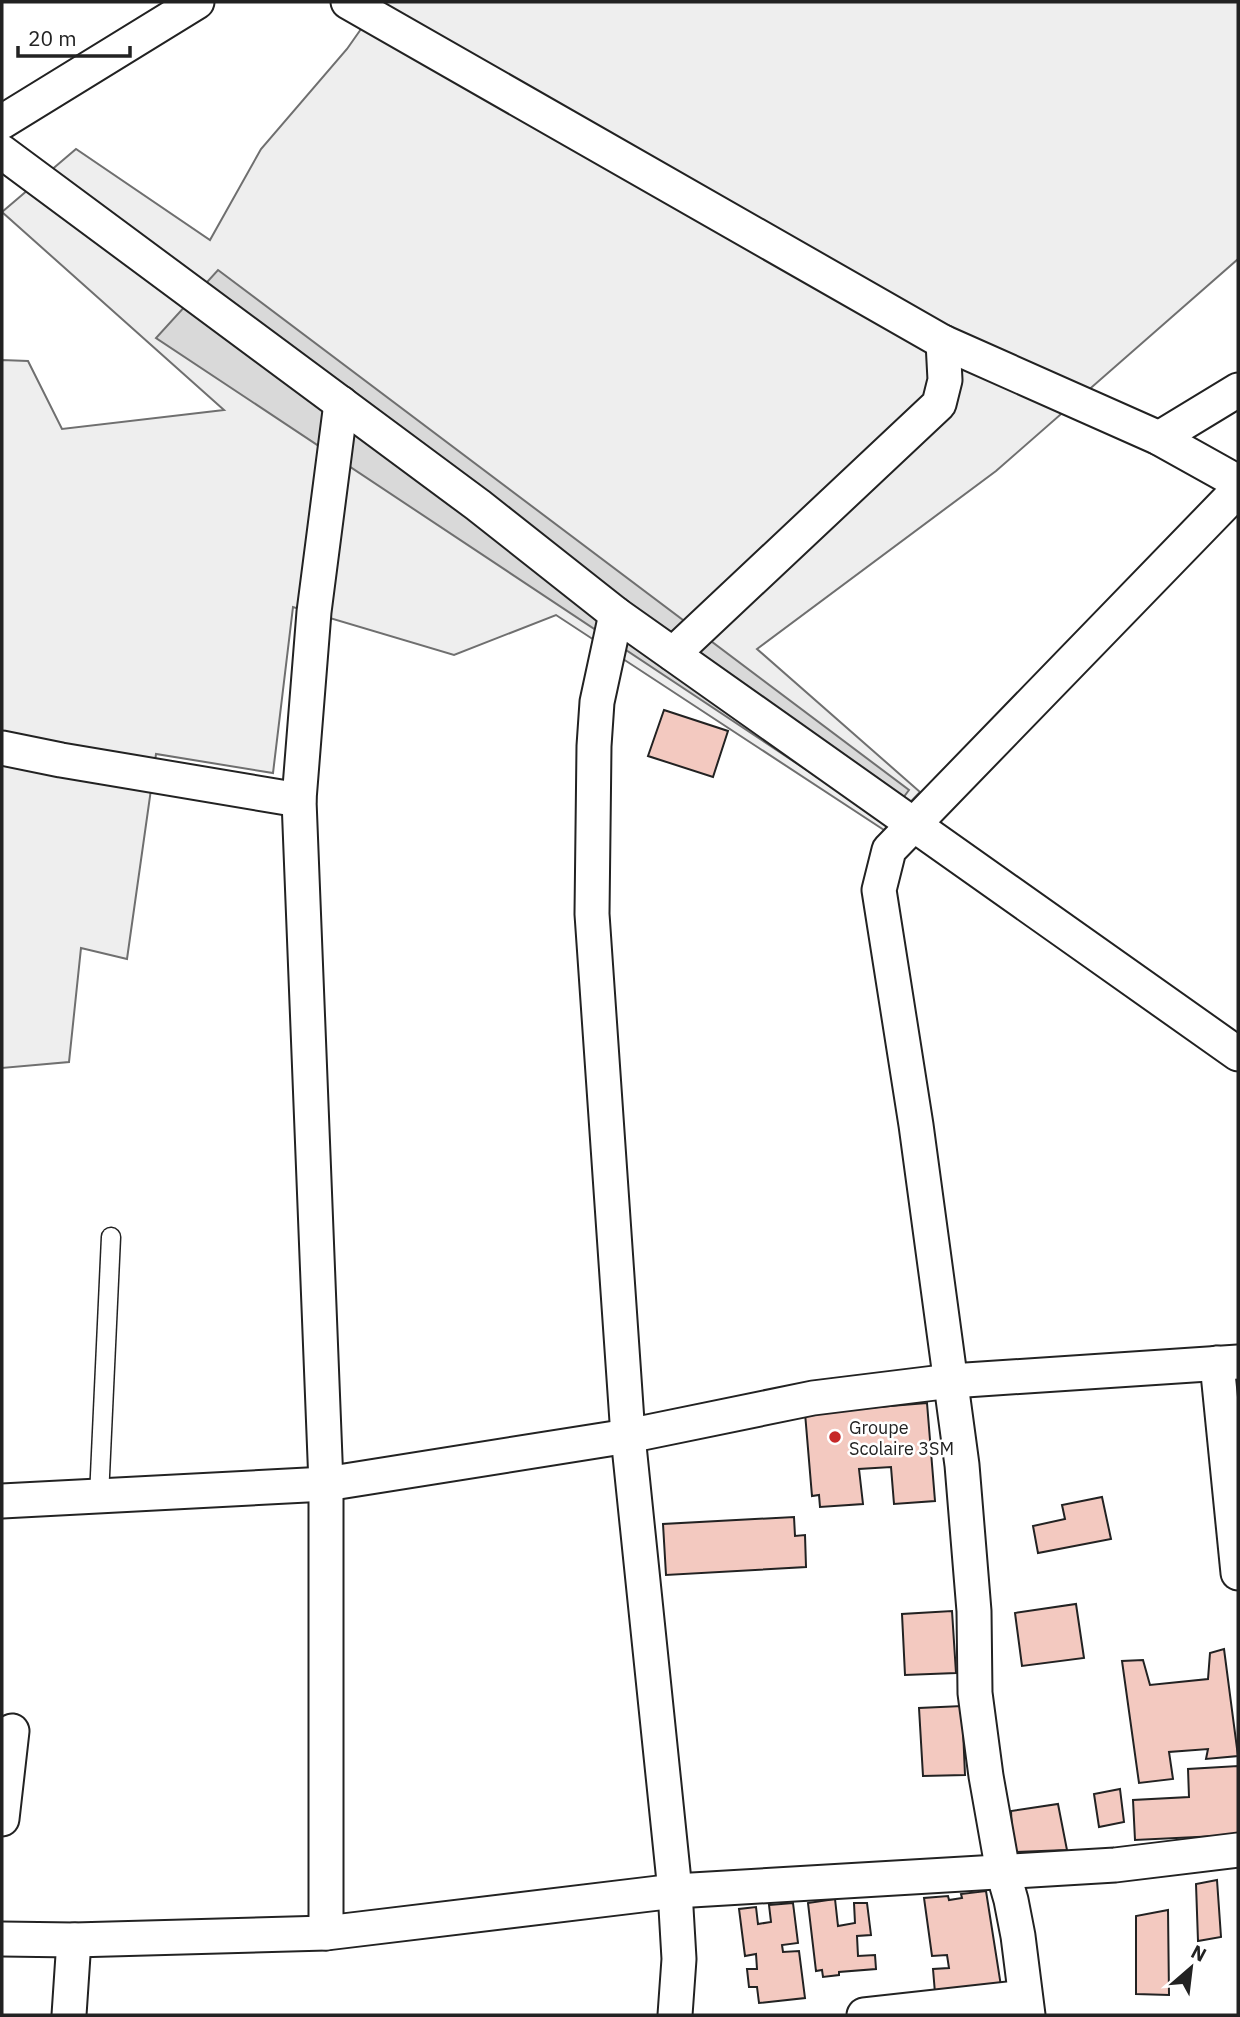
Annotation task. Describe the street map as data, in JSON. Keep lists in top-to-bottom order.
{
  "places": ["Groupe Scolaire 3SM"],
  "scale_bar": "20 m",
  "north": "top right"
}
